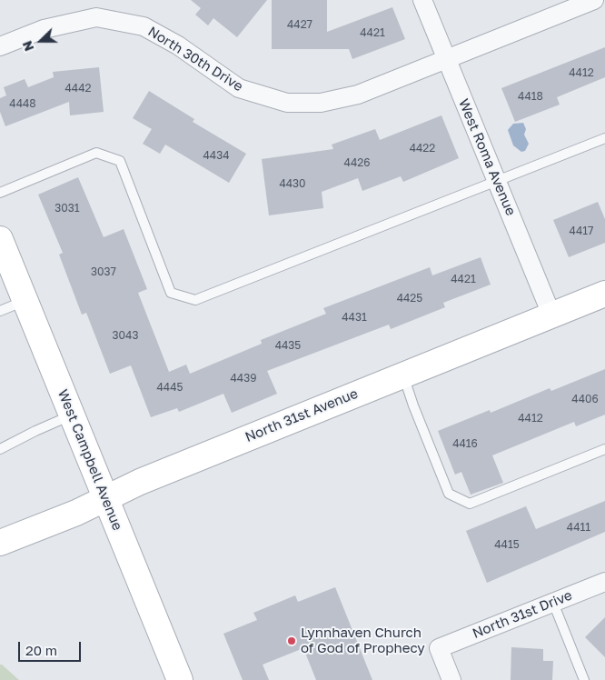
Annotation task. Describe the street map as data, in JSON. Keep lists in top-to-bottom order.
{
  "streets": {
    "street": [
      "North 30th Drive",
      "West Roma Avenue",
      "North 31st Avenue",
      "West Campbell Avenue",
      "North 31st Drive"
    ]
  },
  "crossings": [
    ["North 30th Drive", "West Roma Avenue"],
    ["West Roma Avenue", "North 31st Avenue"],
    ["North 31st Avenue", "West Campbell Avenue"]
  ],
  "places": ["Lynnhaven Church of God of Prophecy"],
  "house_numbers": [
    "4427",
    "4421",
    "4412",
    "4442",
    "4418",
    "4448",
    "4422",
    "4434",
    "4426",
    "4430",
    "3031",
    "4417",
    "3037",
    "4421",
    "4425",
    "4431",
    "3043",
    "4435",
    "4439",
    "4445",
    "4406",
    "4412",
    "4416",
    "4411",
    "4415"
  ],
  "scale_bar": "20 m",
  "north": "left"
}
